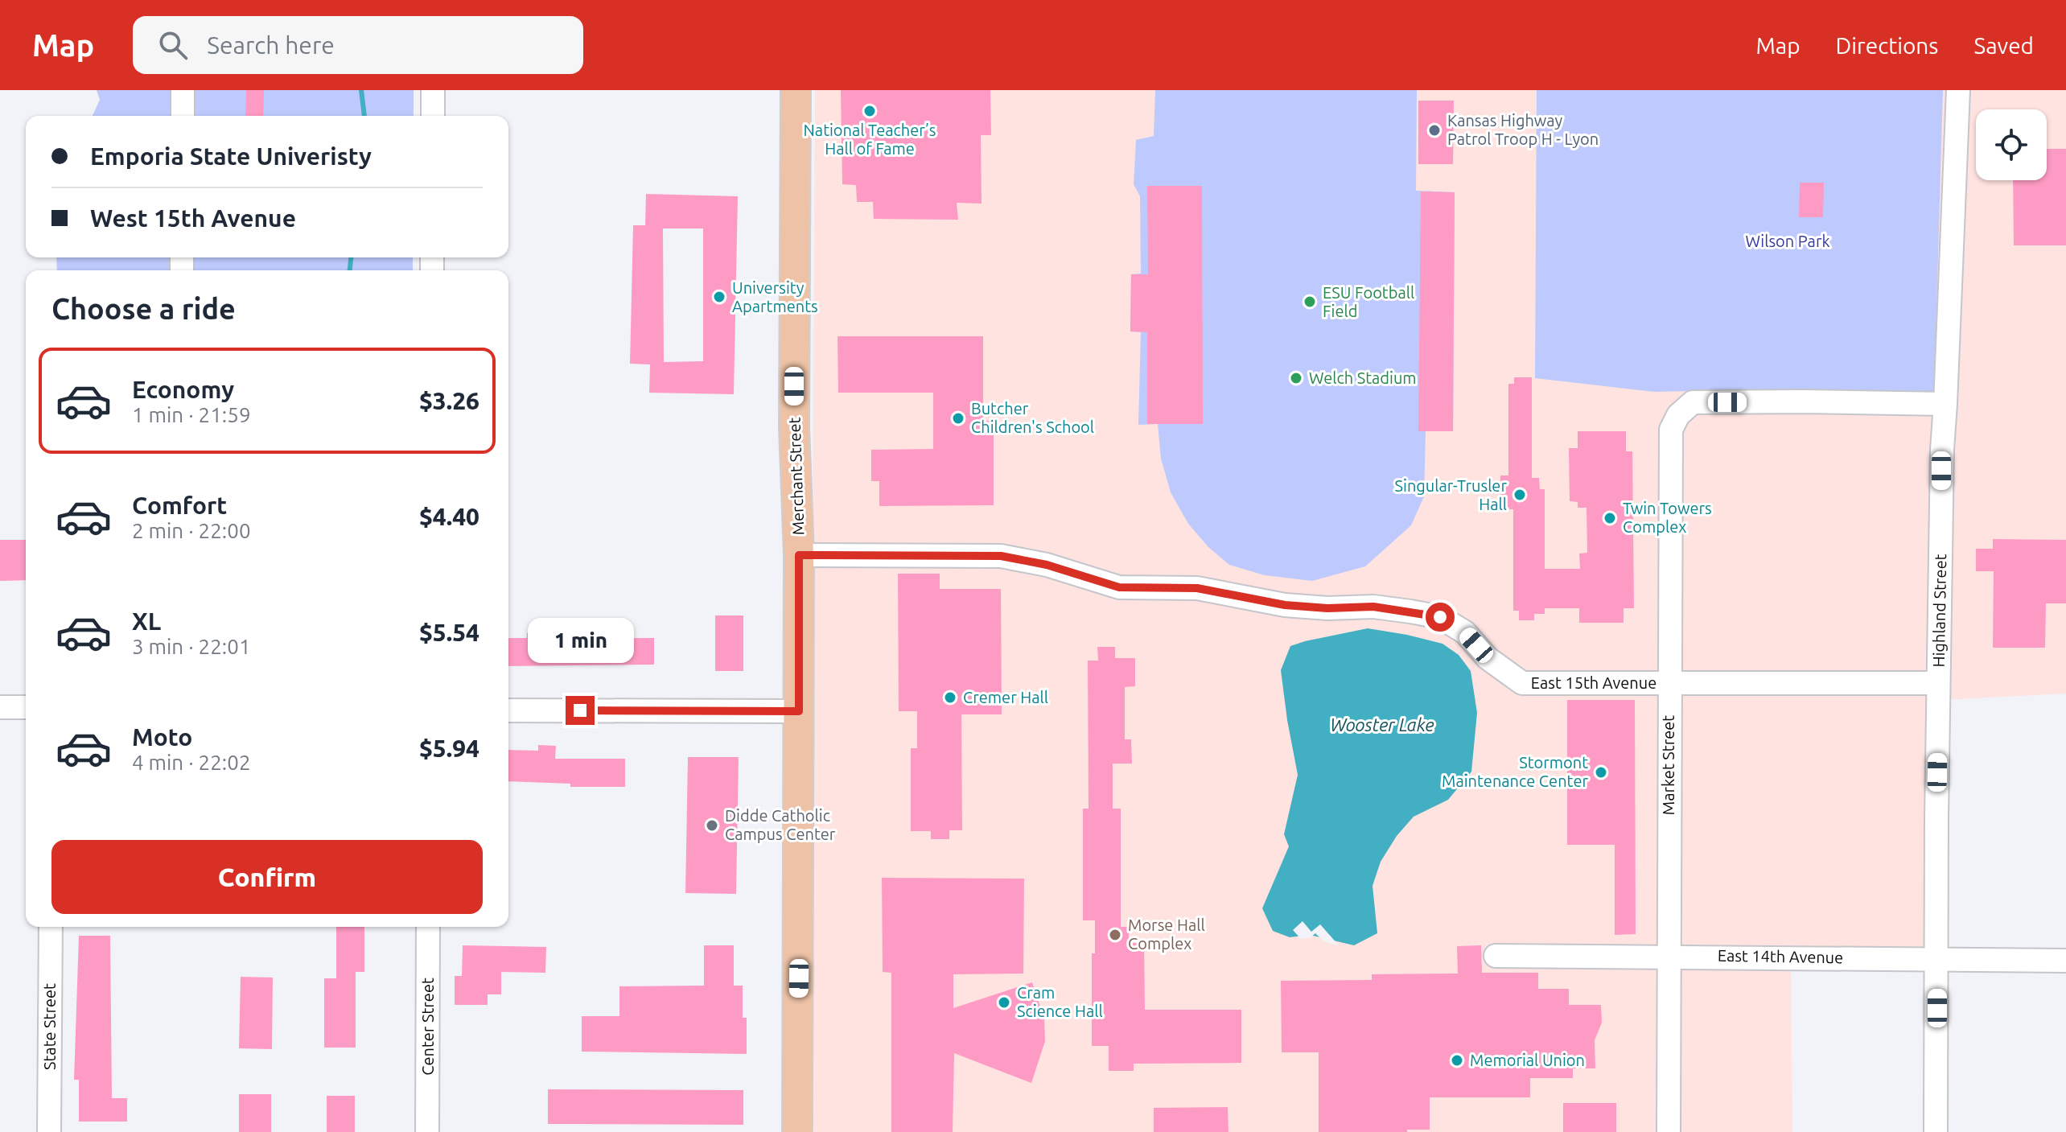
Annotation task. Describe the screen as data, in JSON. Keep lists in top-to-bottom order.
{
  "streets": {
    "main road": ["Merchant Street"],
    "street": [
      "Highland Street",
      "East 15th Avenue",
      "Market Street",
      "East 14th Avenue",
      "State Street",
      "Center Street"
    ]
  },
  "crossings": [
    ["Merchant Street", "East 15th Avenue"],
    ["Highland Street", "East 15th Avenue"],
    ["Highland Street", "Market Street"],
    ["Highland Street", "East 14th Avenue"],
    ["East 15th Avenue", "Market Street"],
    ["Market Street", "East 14th Avenue"]
  ],
  "water": ["Wooster Lake"],
  "parks": ["Wilson Park"],
  "places": [
    "National Teacher’s Hall of Fame",
    "Kansas Highway Patrol Troop H - Lyon",
    "University Apartments",
    "ESU Football Field",
    "Welch Stadium",
    "Butcher Children's School",
    "Singular-Trusler Hall",
    "Twin Towers Complex",
    "Cremer Hall",
    "Stormont Maintenance Center",
    "Didde Catholic Campus Center",
    "Morse Hall Complex",
    "Cram Science Hall",
    "Memorial Union"
  ],
  "page": {
    "header": "Map",
    "search": "Search here",
    "nav": ["Map", "Directions", "Saved"],
    "banner": ["Emporia State Univeristy", "West 15th Avenue"],
    "heading": "Choose a ride",
    "list": [
      {
        "name": "Economy",
        "note": "1 min · 21:59",
        "value": "$3.26"
      },
      {
        "name": "Comfort",
        "note": "2 min · 22:00",
        "value": "$4.40"
      },
      {
        "name": "XL",
        "note": "3 min · 22:01",
        "value": "$5.54"
      },
      {
        "name": "Moto",
        "note": "4 min · 22:02",
        "value": "$5.94"
      }
    ],
    "bubble": "1 min",
    "buttons": "Confirm"
  }
}
